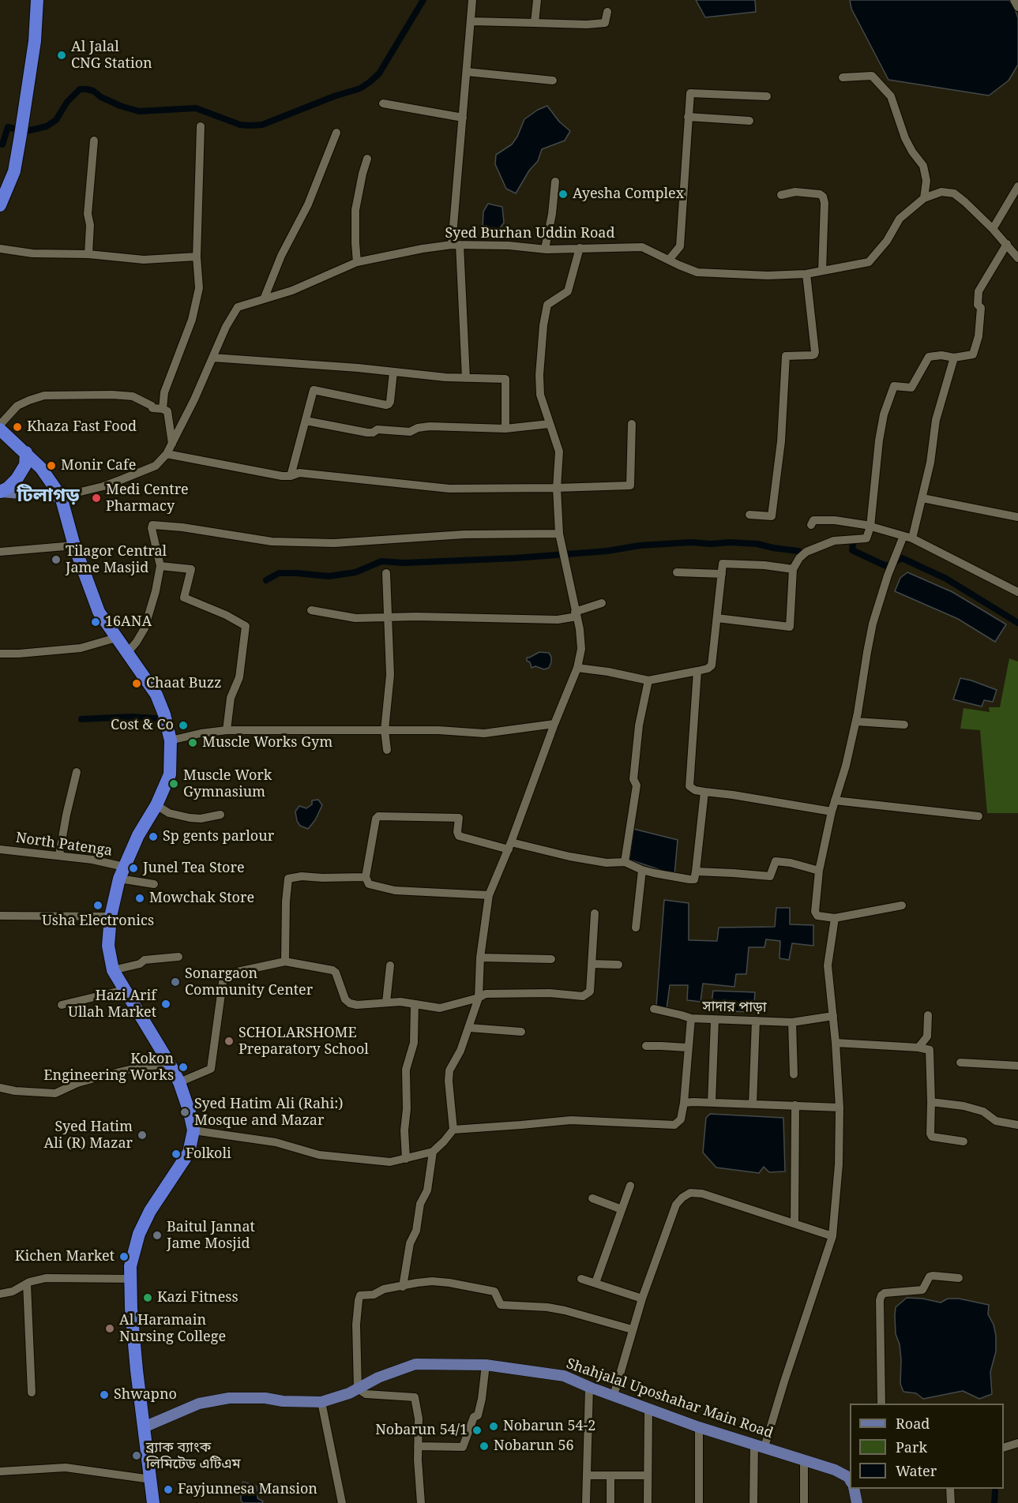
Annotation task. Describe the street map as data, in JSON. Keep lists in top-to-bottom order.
{
  "streets": {
    "main road": ["Shahjalal Uposhahar Main Road"],
    "street": ["Syed Burhan Uddin Road", "North Patenga", "সাদার পাড়া"]
  },
  "districts": ["টিলাগড়"],
  "places": [
    "Al Jalal CNG Station",
    "Ayesha Complex",
    "Khaza Fast Food",
    "Monir Cafe",
    "Medi Centre Pharmacy",
    "Tilagor Central Jame Masjid",
    "16ANA",
    "Chaat Buzz",
    "Cost & Co",
    "Muscle Works Gym",
    "Muscle Work Gymnasium",
    "Sp gents parlour",
    "Junel Tea Store",
    "Mowchak Store",
    "Usha Electronics",
    "Sonargaon Community Center",
    "Hazi Arif Ullah Market",
    "SCHOLARSHOME Preparatory School",
    "Kokon Engineering Works",
    "Syed Hatim Ali (Rahi:) Mosque and Mazar",
    "Syed Hatim Ali (R) Mazar",
    "Folkoli",
    "Baitul Jannat Jame Mosjid",
    "Kichen Market",
    "Kazi Fitness",
    "Al Haramain Nursing College",
    "Shwapno",
    "Nobarun 54-2",
    "Nobarun 54/1",
    "Nobarun 56",
    "ব্র্যাক ব্যাংক লিমিটেড এটিএম",
    "Fayjunnesa Mansion"
  ],
  "legend": ["Road", "Park", "Water"]
}
